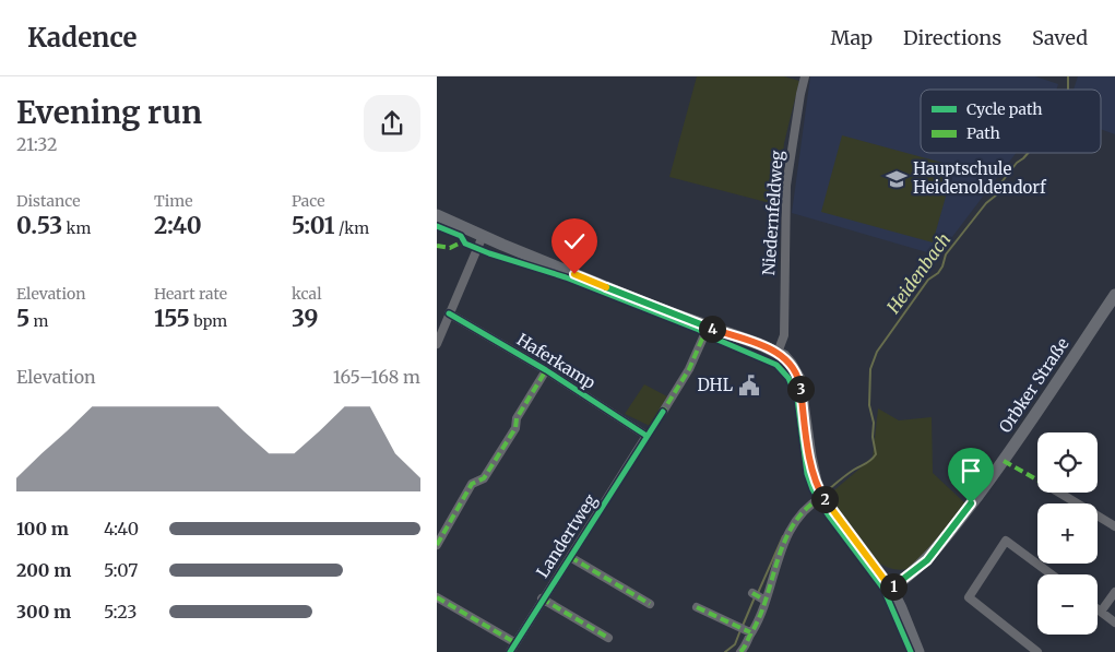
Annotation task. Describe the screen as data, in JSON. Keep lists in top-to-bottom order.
{
  "streets": {
    "main road": ["Orbker Straße"],
    "street": ["Niedernfeldweg", "Haferkamp", "Landertweg"]
  },
  "crossings": [
    ["Haferkamp", "Landertweg"]
  ],
  "water": ["Heidenbach"],
  "places": {
    "school or university": ["Hauptschule Heidenoldendorf"],
    "public building": ["DHL"]
  },
  "legend": ["Cycle path", "Path"],
  "page": {
    "header": "Kadence",
    "nav": ["Map", "Directions", "Saved"],
    "heading": ["Evening run", "21:32"],
    "stats": [
      ["Distance", "0.53 km"],
      ["Time", "2:40"],
      ["Pace", "5:01 /km"],
      ["Elevation", "5 m"],
      ["Heart rate", "155 bpm"],
      ["kcal", "39"]
    ],
    "pins": [
      "4",
      "3",
      "2",
      "1"
    ],
    "chart": ["Elevation", "165–168 m"],
    "map_buttons": ["+", "−"],
    "list": [
      {
        "name": "100 m",
        "note": "4:40"
      },
      {
        "name": "200 m",
        "note": "5:07"
      },
      {
        "name": "300 m",
        "note": "5:23"
      }
    ]
  }
}
